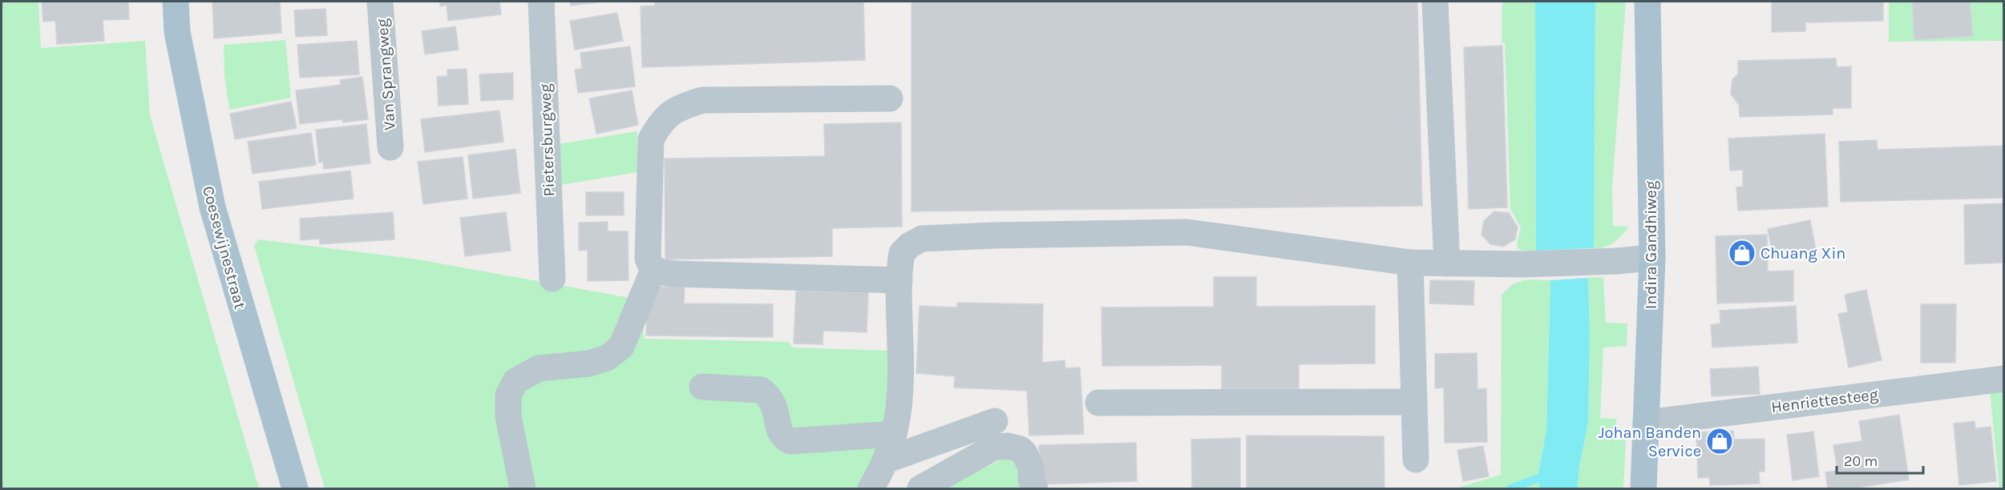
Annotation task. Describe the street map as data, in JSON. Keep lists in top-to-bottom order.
{
  "streets": {
    "main road": ["Indira Gandhiweg", "Coesewijnestraat"],
    "street": ["Van Sprangweg", "Pietersburgweg", "Henriettesteeg"]
  },
  "crossings": [
    ["Indira Gandhiweg", "Henriettesteeg"]
  ],
  "places": {
    "shop": ["Chuang Xin", "Johan Banden Service"]
  },
  "scale_bar": "20 m"
}
